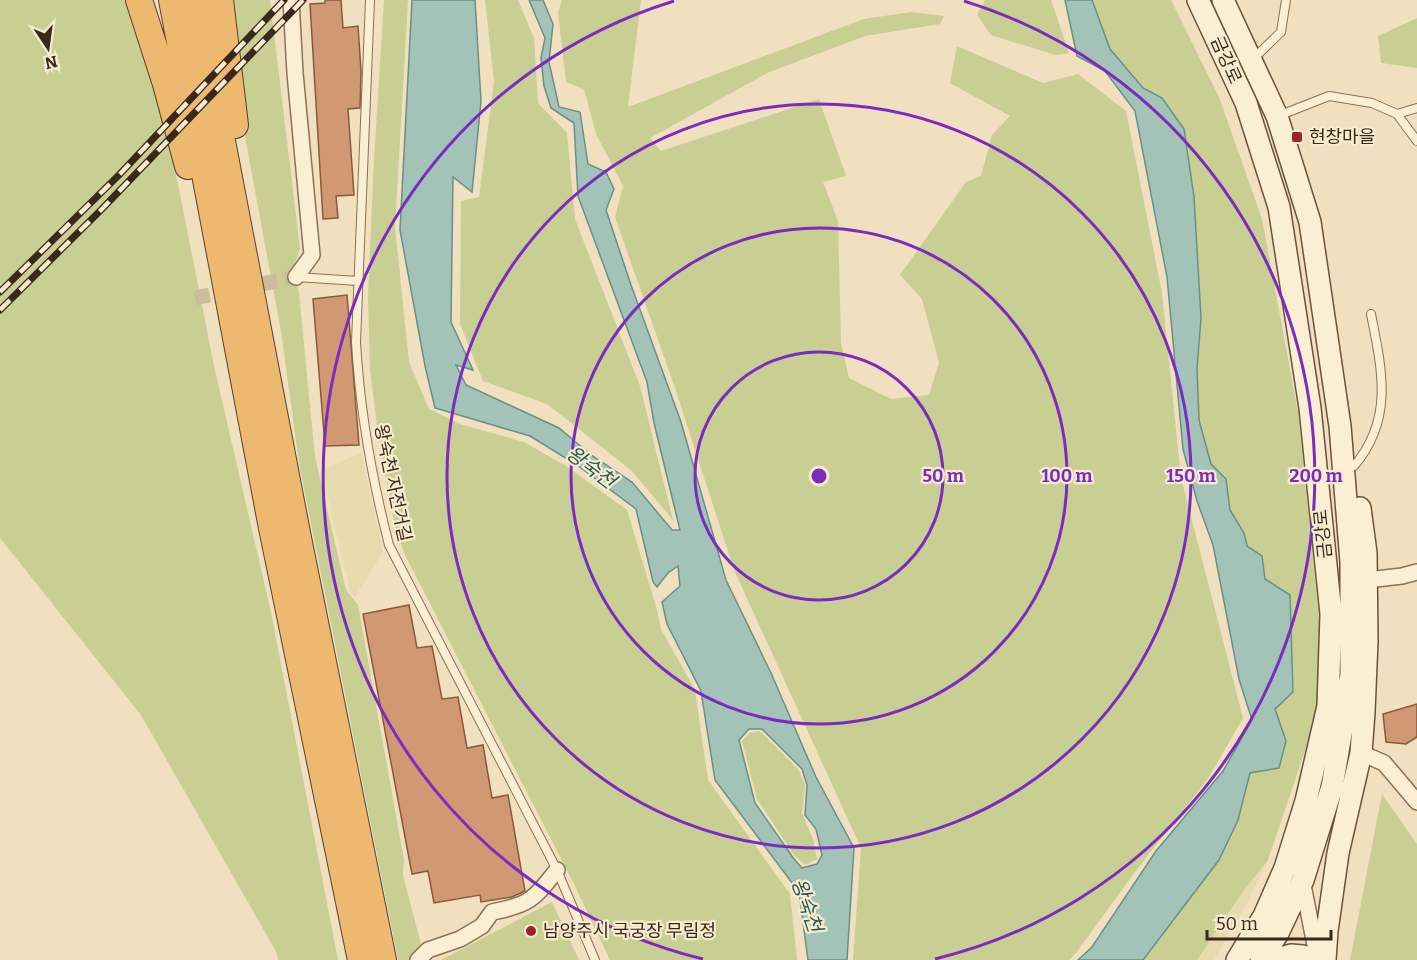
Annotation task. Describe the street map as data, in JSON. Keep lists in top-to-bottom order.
{
  "streets": {
    "main road": ["금강로"],
    "lane": ["왕숙천 자전거길"]
  },
  "water": ["왕숙천"],
  "places": {
    "transit": ["현창마을"],
    "other": ["남양주시 국궁장 무림정"]
  },
  "scale_bar": "50 m",
  "north": "bottom",
  "rings": [
    "50 m",
    "100 m",
    "150 m",
    "200 m"
  ]
}
